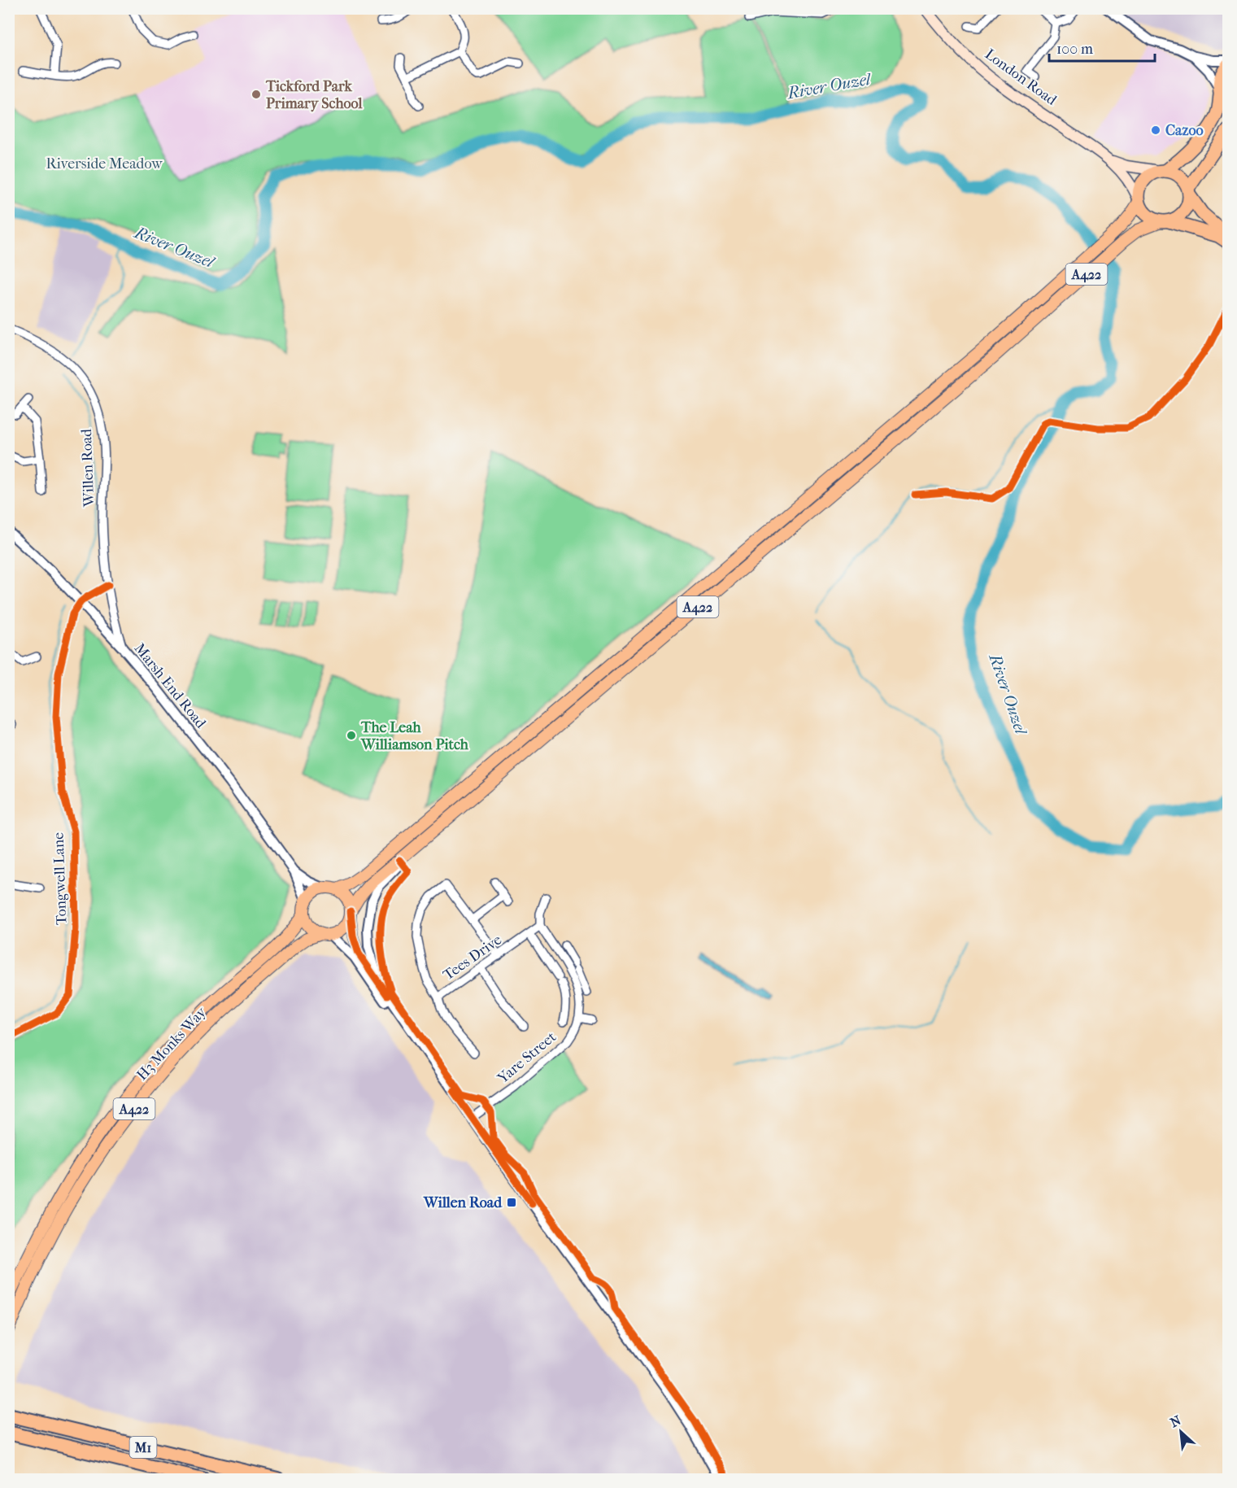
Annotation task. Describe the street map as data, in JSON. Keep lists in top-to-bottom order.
{
  "streets": {
    "highway": ["M1"],
    "main road": ["London Road", "A422", "H3 Monks Way"],
    "street": [
      "Willen Road",
      "Marsh End Road",
      "Tongwell Lane",
      "Tees Drive",
      "Yare Street"
    ]
  },
  "crossings": [
    ["London Road", "A422"],
    ["A422", "Marsh End Road"],
    ["A422", "H3 Monks Way"],
    ["Willen Road", "Marsh End Road"],
    ["Marsh End Road", "Tongwell Lane"],
    ["Marsh End Road", "H3 Monks Way"],
    ["Tees Drive", "Yare Street"]
  ],
  "water": ["River Ouzel"],
  "parks": ["Riverside Meadow"],
  "places": {
    "other": ["Tickford Park Primary School", "Cazoo", "The Leah Williamson Pitch"],
    "transit": ["Willen Road"]
  },
  "scale_bar": "100 m",
  "north": "top left"
}
